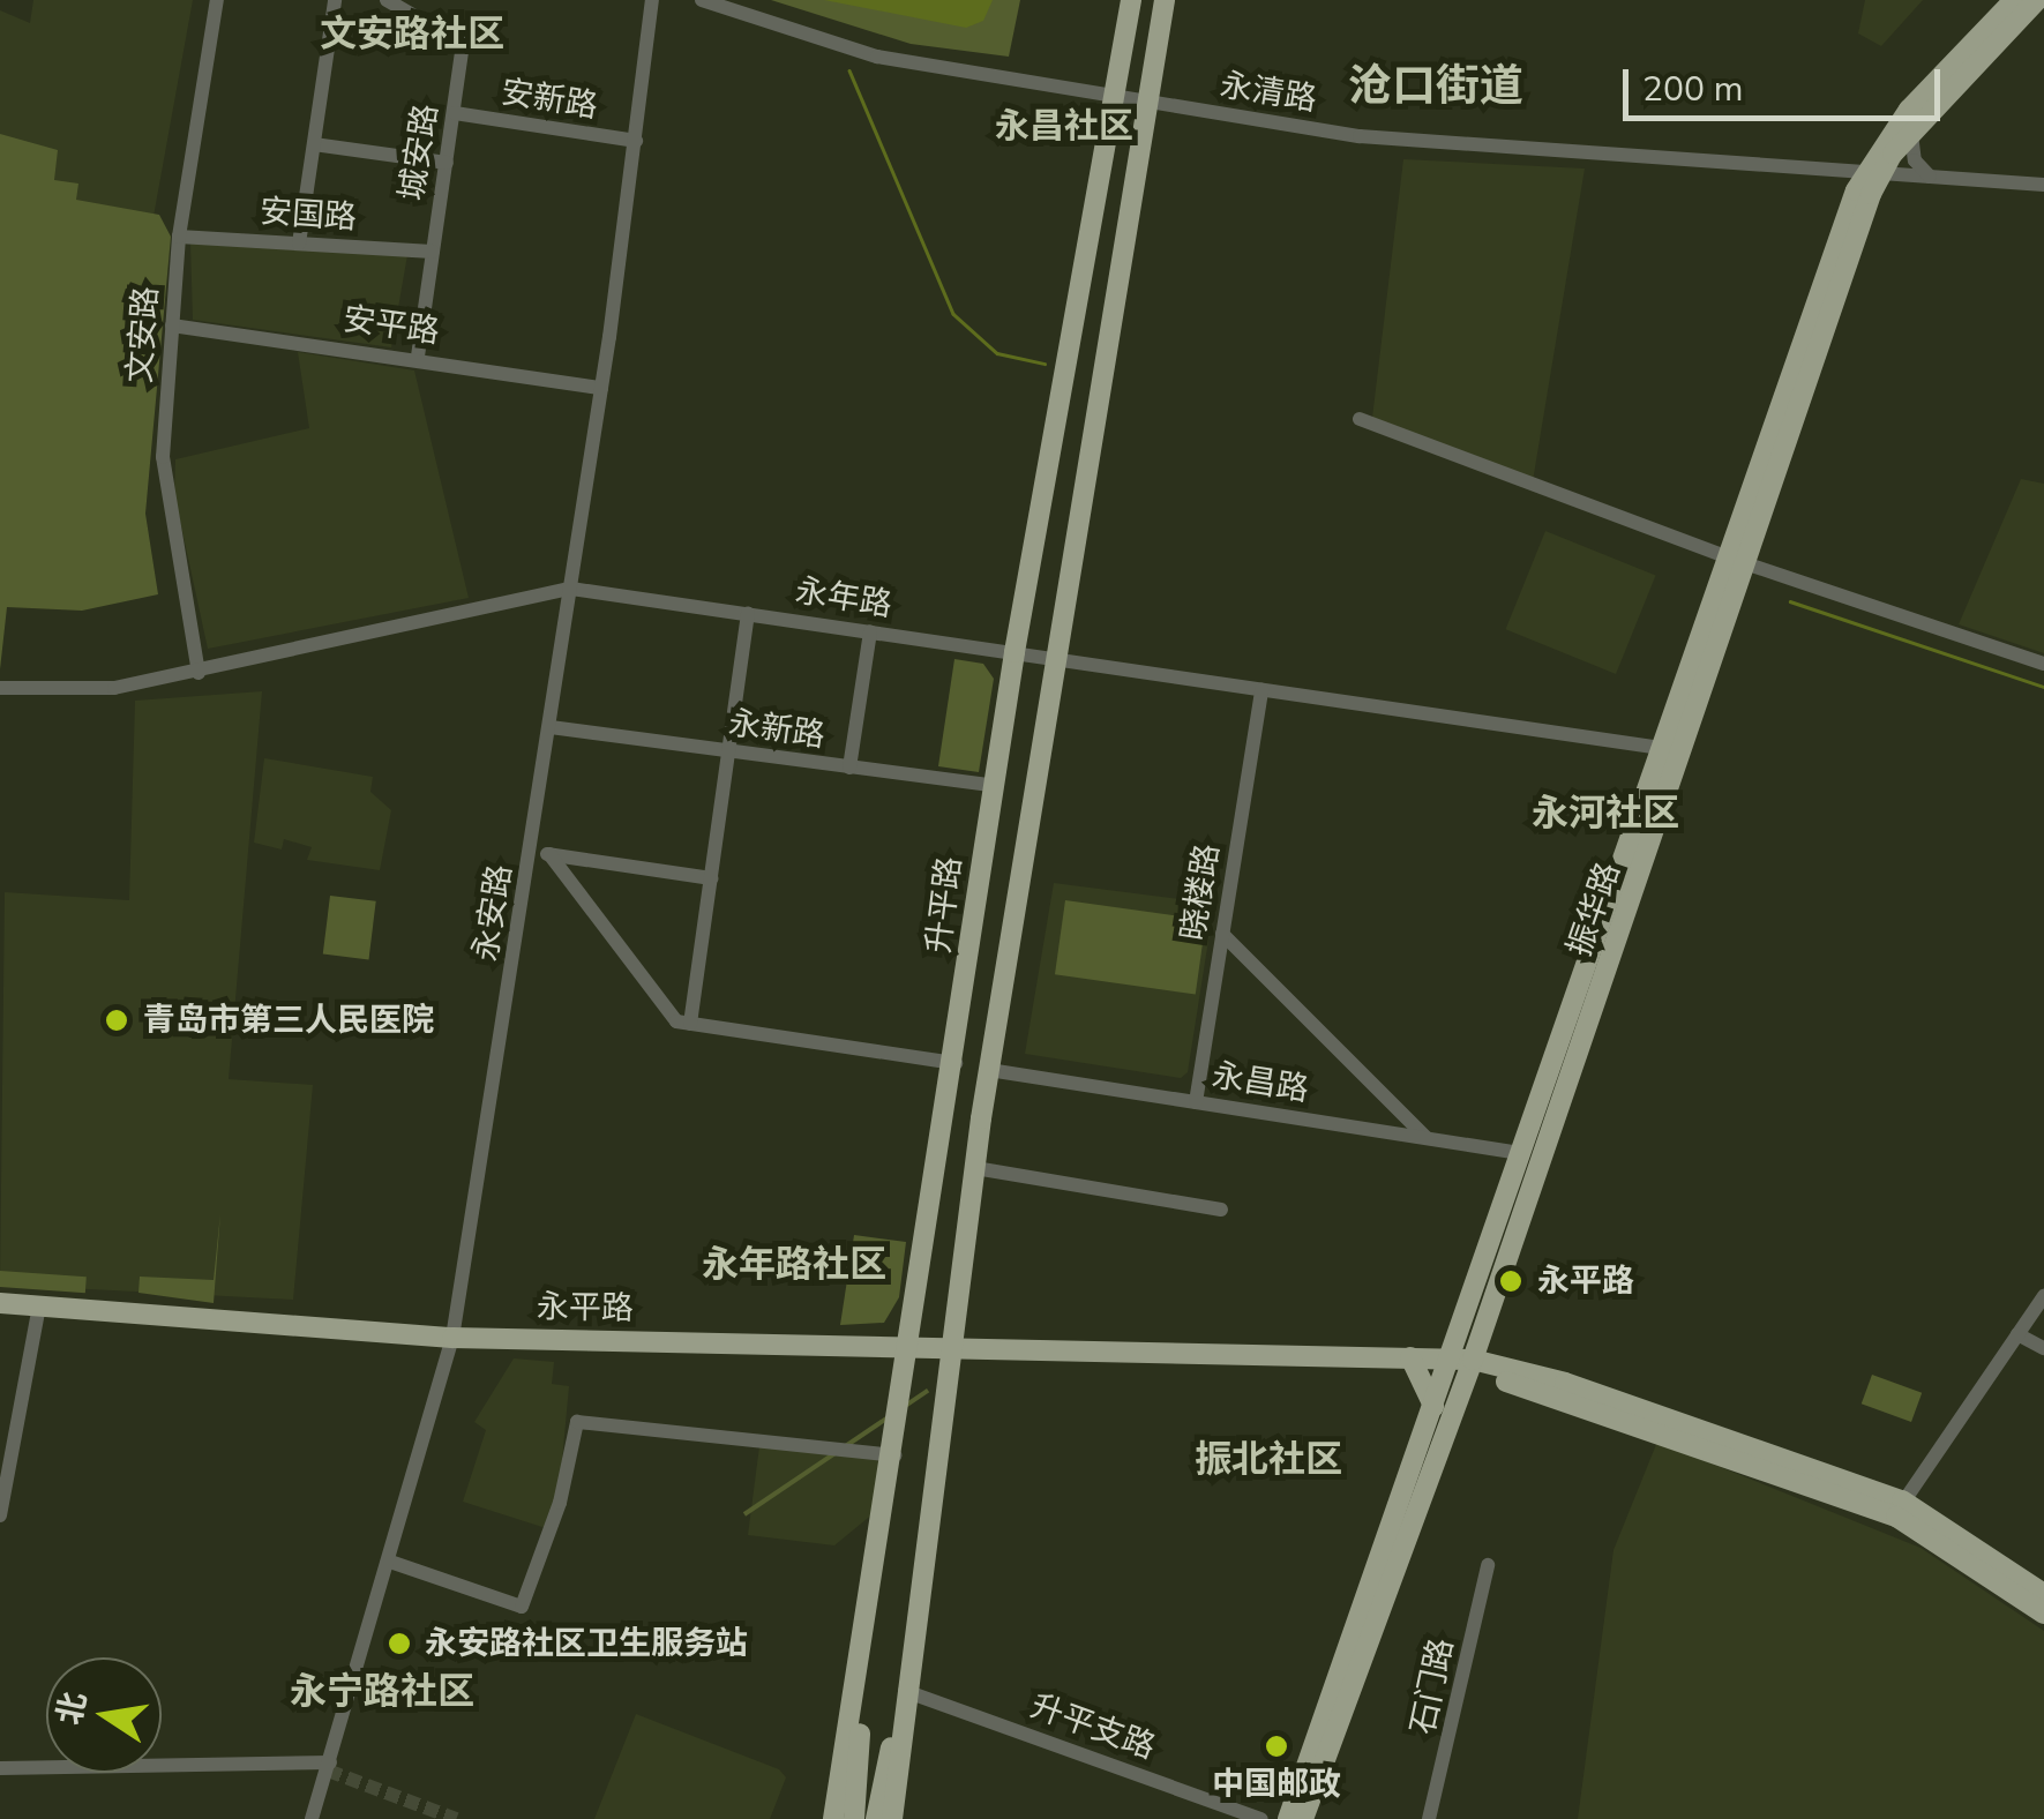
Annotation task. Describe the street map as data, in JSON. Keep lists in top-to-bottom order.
{
  "streets": {
    "main road": ["升平路", "振华路", "永平路"],
    "street": [
      "永清路",
      "安新路",
      "城安路",
      "安国路",
      "安平路",
      "文安路",
      "永年路",
      "永新路",
      "晓楼路",
      "永安路",
      "永昌路",
      "石门路",
      "升平支路"
    ]
  },
  "crossings": [
    ["永清路", "升平路"],
    ["永清路", "振华路"],
    ["安新路", "城安路"],
    ["安新路", "永安路"],
    ["城安路", "安国路"],
    ["城安路", "安平路"],
    ["安国路", "文安路"],
    ["安平路", "文安路"],
    ["安平路", "永安路"],
    ["文安路", "永年路"],
    ["永年路", "晓楼路"],
    ["永年路", "升平路"],
    ["永年路", "振华路"],
    ["永年路", "永安路"],
    ["永新路", "升平路"],
    ["永新路", "永安路"],
    ["晓楼路", "永昌路"],
    ["升平路", "永平路"],
    ["振华路", "永昌路"],
    ["振华路", "永平路"],
    ["永安路", "永平路"]
  ],
  "districts": [
    "文安路社区",
    "沧口街道",
    "永昌社区",
    "永河社区",
    "永年路社区",
    "振北社区",
    "永宁路社区"
  ],
  "places": [
    "青岛市第三人民医院",
    "永平路",
    "永安路社区卫生服务站",
    "中国邮政"
  ],
  "scale_bar": "200 m",
  "north": "left"
}
